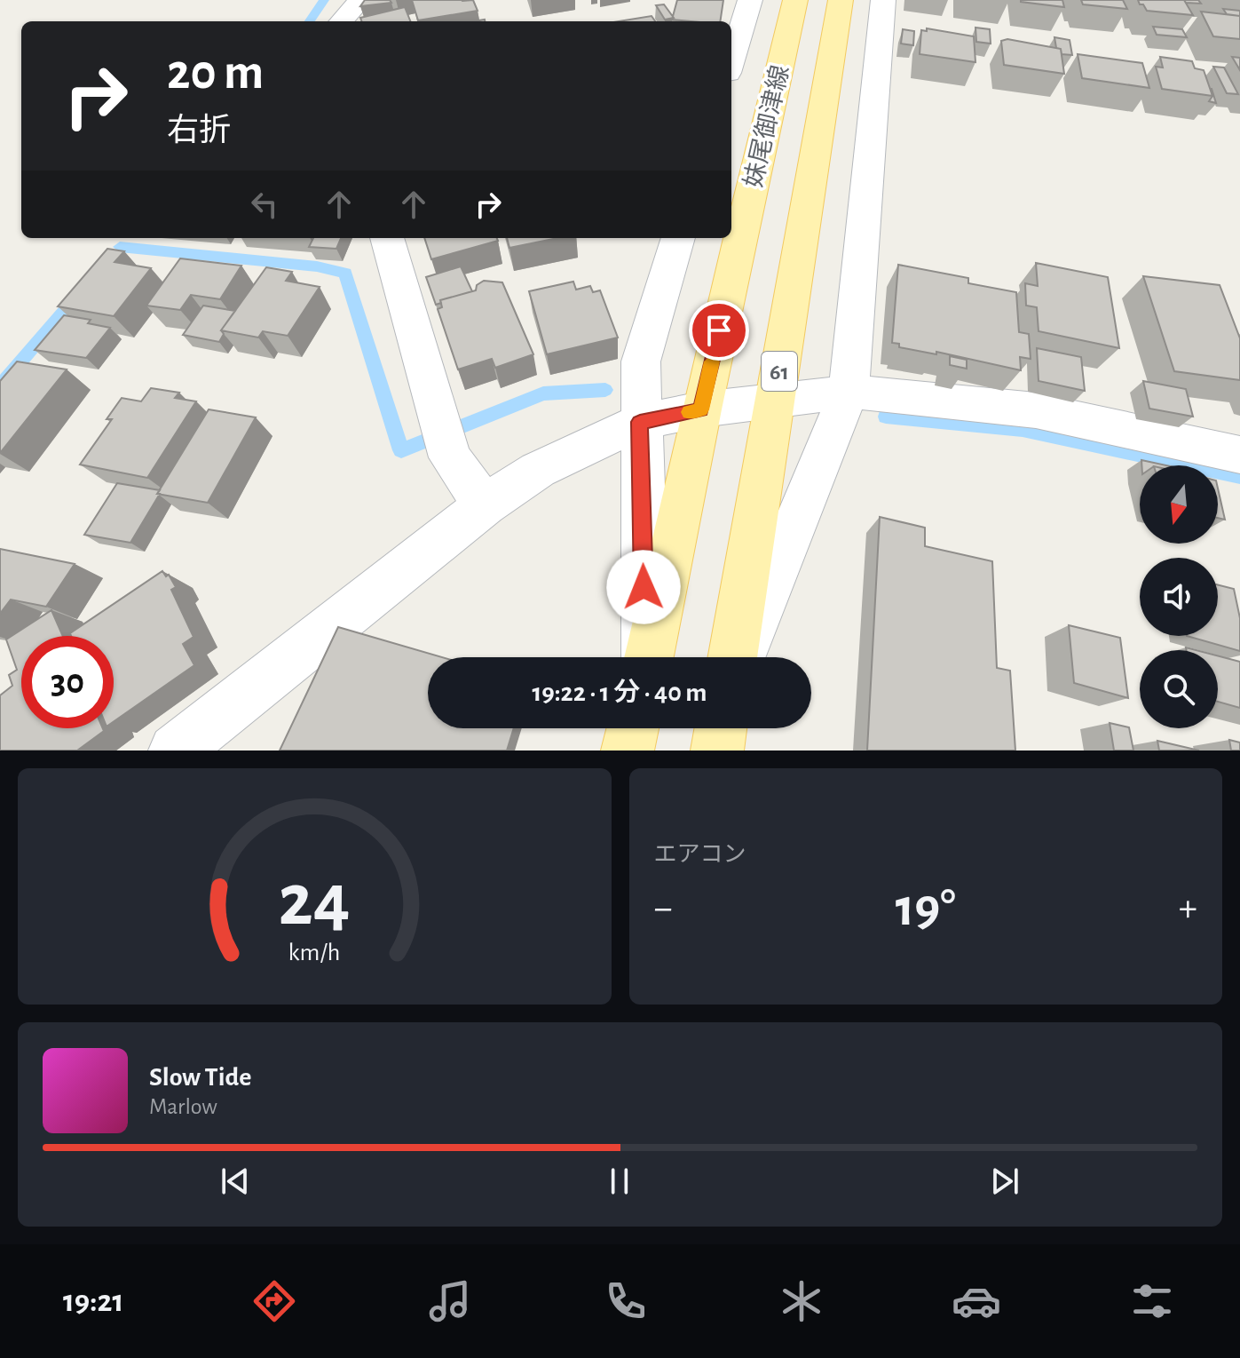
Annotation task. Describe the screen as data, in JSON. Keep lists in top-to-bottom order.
{
  "streets": {
    "main road": ["妹尾御津線", "61"]
  },
  "north": "bottom",
  "page": {
    "turn": ["20 m", "右折"],
    "limit": "30",
    "trip": "19:22 · 1 分 · 40 m",
    "tile": "エアコン",
    "heat": ["−", "19°", "+"],
    "song": ["Slow Tide", "Marlow"],
    "tabs": "19:21",
    "gauge": ["24", "km/h"]
  }
}
